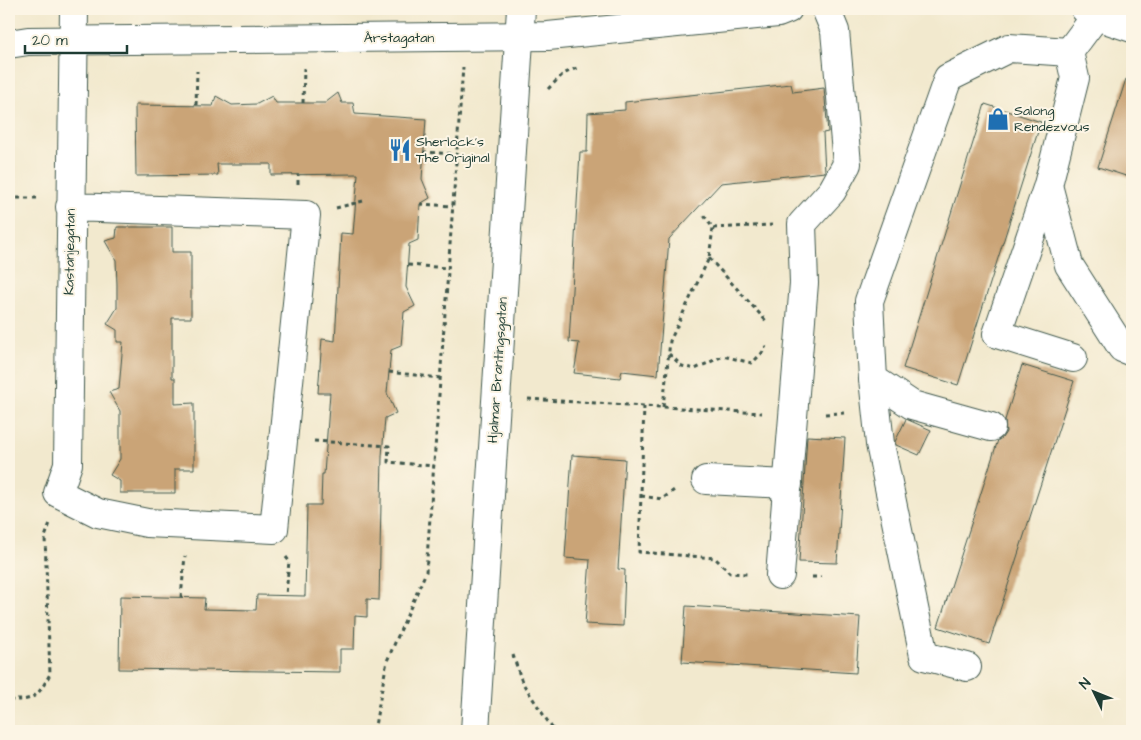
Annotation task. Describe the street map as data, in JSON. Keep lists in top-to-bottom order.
{
  "streets": {
    "street": ["Årstagatan", "Kastanjegatan", "Hjalmar Brantingsgatan"]
  },
  "crossings": [
    ["Årstagatan", "Kastanjegatan"],
    ["Årstagatan", "Hjalmar Brantingsgatan"]
  ],
  "places": {
    "shop": ["Salong Rendezvous"],
    "restaurant": ["Sherlock's The Original"]
  },
  "scale_bar": "20 m",
  "north": "top left"
}
